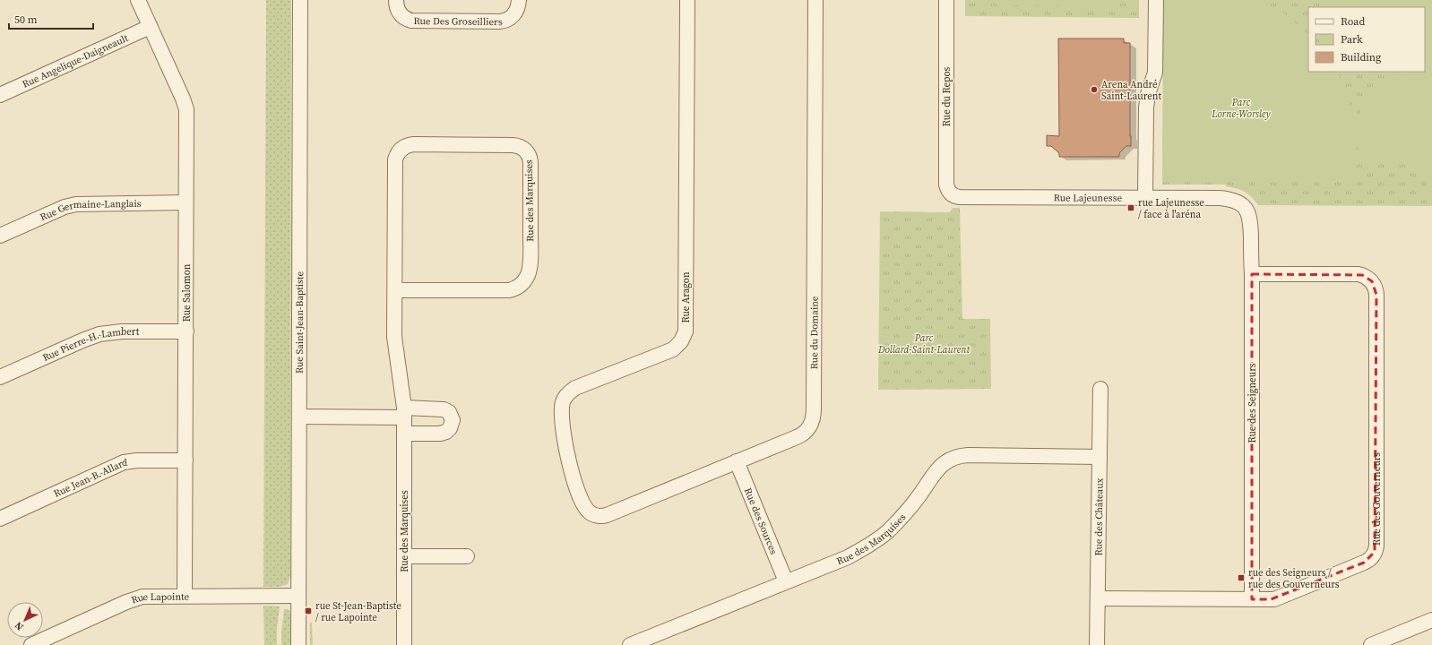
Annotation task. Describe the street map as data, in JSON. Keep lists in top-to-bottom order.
{
  "streets": {
    "street": [
      "Rue Des Groseilliers",
      "Rue Angelique-Daigneault",
      "Rue du Repos",
      "Rue Lajeunesse",
      "Rue des Marquises",
      "Rue Germaine-Langlais",
      "Rue Salomon",
      "Rue Aragon",
      "Rue Saint-Jean-Baptiste",
      "Rue du Domaine",
      "Rue Pierre-H.-Lambert",
      "Rue des Seigneurs",
      "Rue Jean-B.-Allard",
      "Rue des Gouverneurs",
      "Rue des Châteaux",
      "Rue des Sources",
      "Rue Lapointe"
    ]
  },
  "crossings": [
    ["Rue Angelique-Daigneault", "Rue Salomon"],
    ["Rue du Repos", "Rue Lajeunesse"],
    ["Rue Lajeunesse", "Rue des Seigneurs"],
    ["Rue des Marquises", "Rue des Châteaux"],
    ["Rue des Marquises", "Rue des Sources"],
    ["Rue Germaine-Langlais", "Rue Salomon"],
    ["Rue Salomon", "Rue Pierre-H.-Lambert"],
    ["Rue Salomon", "Rue Jean-B.-Allard"],
    ["Rue Salomon", "Rue Lapointe"],
    ["Rue Aragon", "Rue du Domaine"],
    ["Rue Saint-Jean-Baptiste", "Rue Lapointe"],
    ["Rue du Domaine", "Rue des Sources"],
    ["Rue des Seigneurs", "Rue des Gouverneurs"],
    ["Rue des Gouverneurs", "Rue des Châteaux"]
  ],
  "parks": ["Parc Lorne-Worsley", "Parc Dollard-Saint-Laurent"],
  "places": {
    "other": ["Arena André Saint-Laurent"],
    "transit": ["rue Lajeunesse / face à l'aréna", "rue des Seigneurs / rue des Gouverneurs", "rue St-Jean-Baptiste / rue Lapointe"]
  },
  "legend": ["Road", "Park", "Building"],
  "scale_bar": "50 m",
  "north": "bottom left"
}
